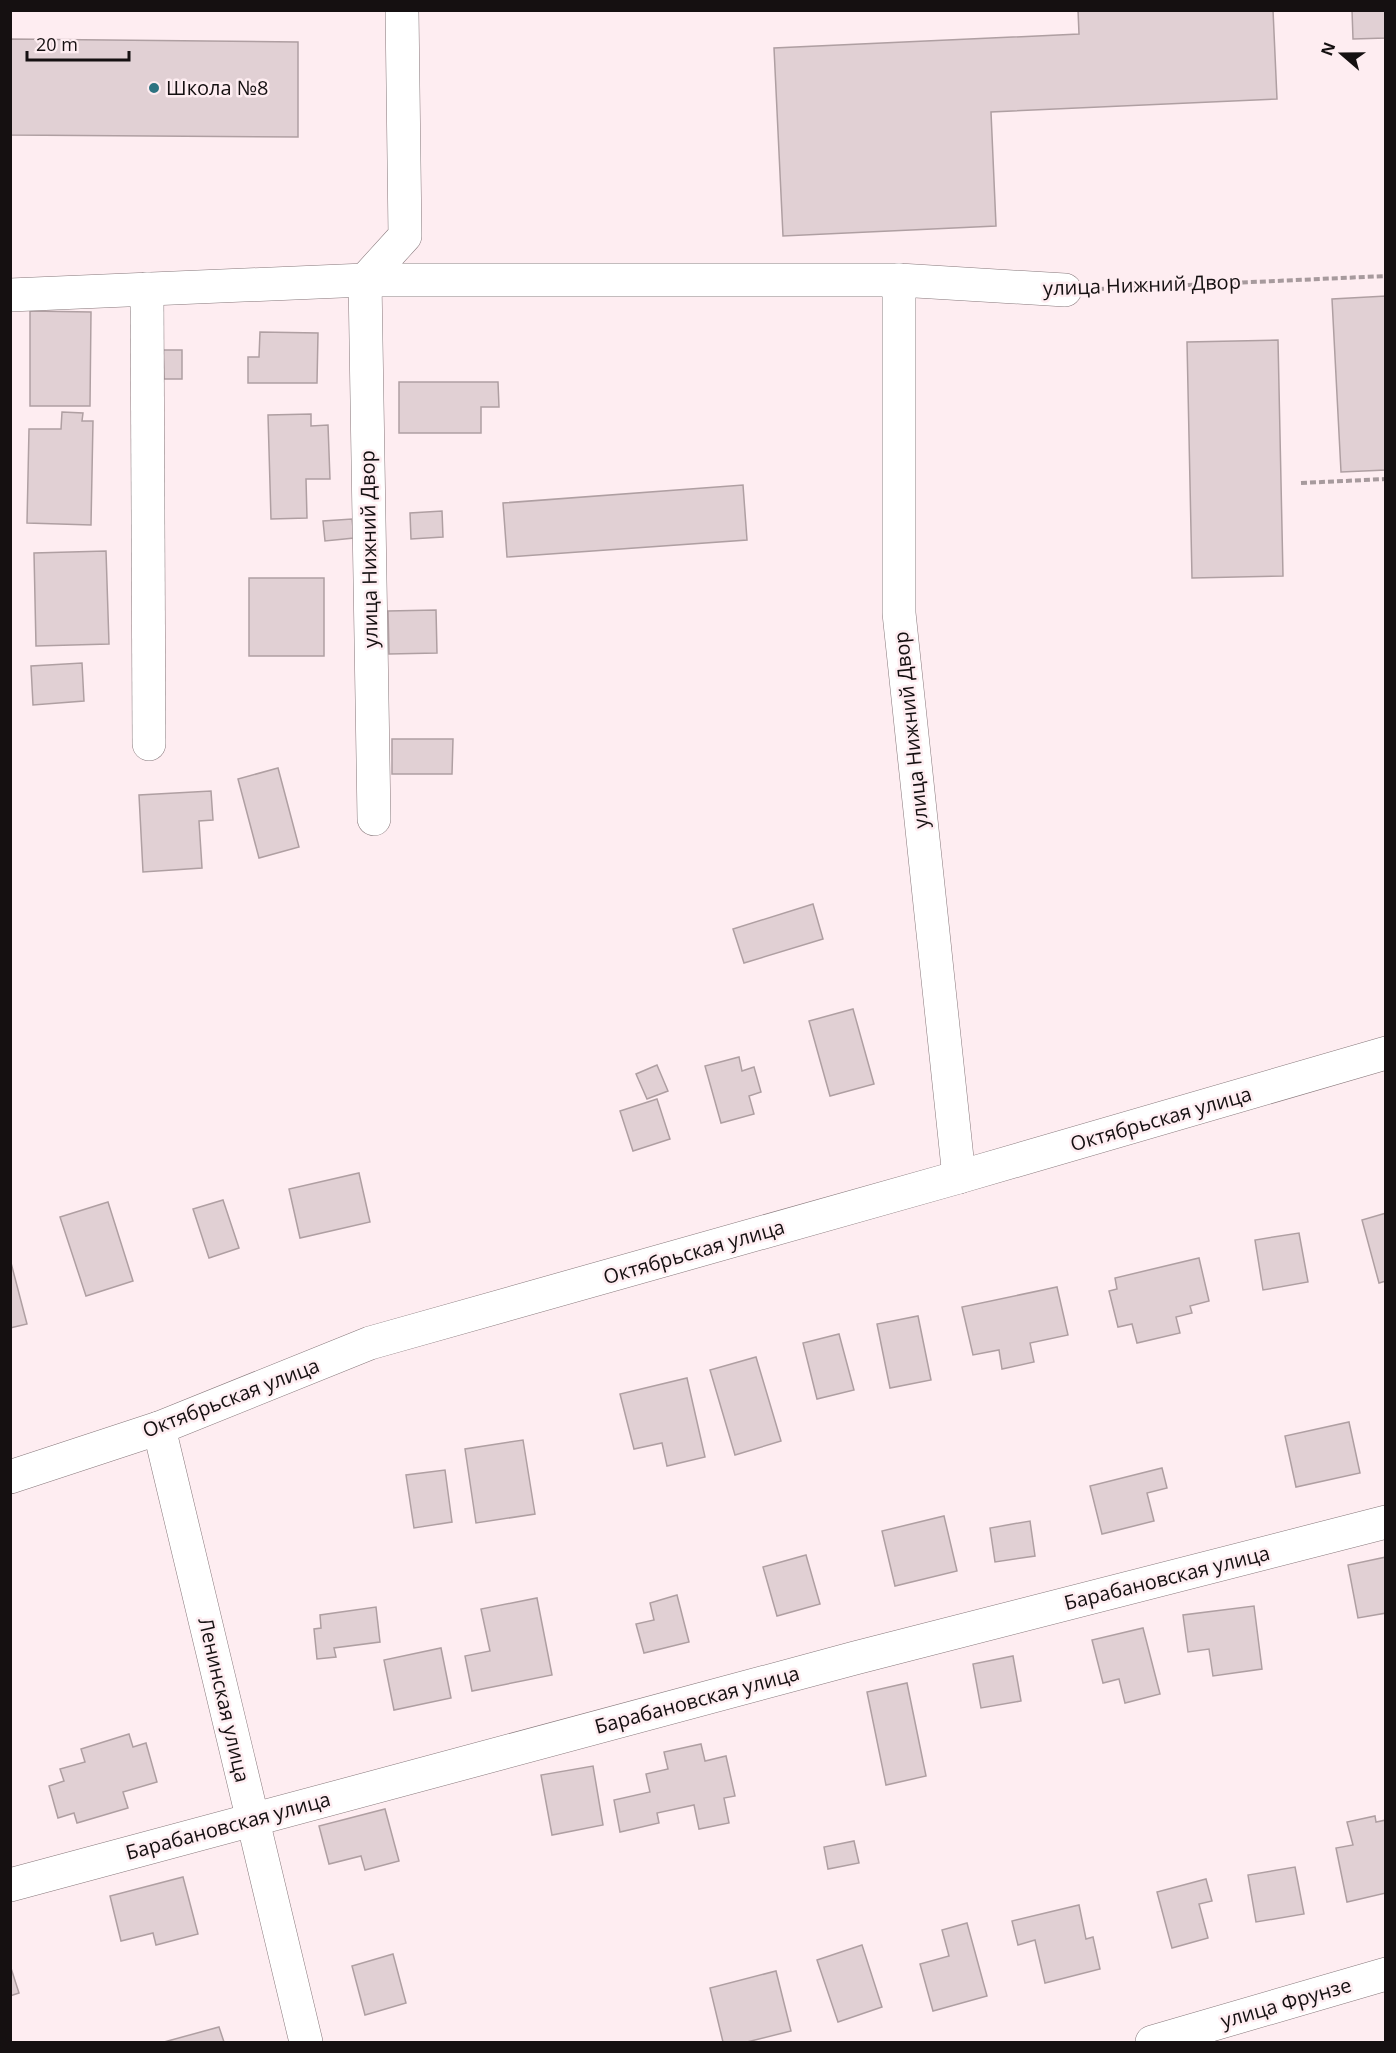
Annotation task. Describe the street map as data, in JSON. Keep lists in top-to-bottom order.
{
  "streets": {
    "street": [
      "улица Нижний Двор",
      "Октябрьская улица",
      "Барабановская улица",
      "Ленинская улица",
      "улица Фрунзе"
    ]
  },
  "crossings": [
    ["улица Нижний Двор", "Октябрьская улица"],
    ["Октябрьская улица", "Ленинская улица"],
    ["Барабановская улица", "Ленинская улица"]
  ],
  "places": ["Школа №8"],
  "scale_bar": "20 m",
  "north": "left"
}
